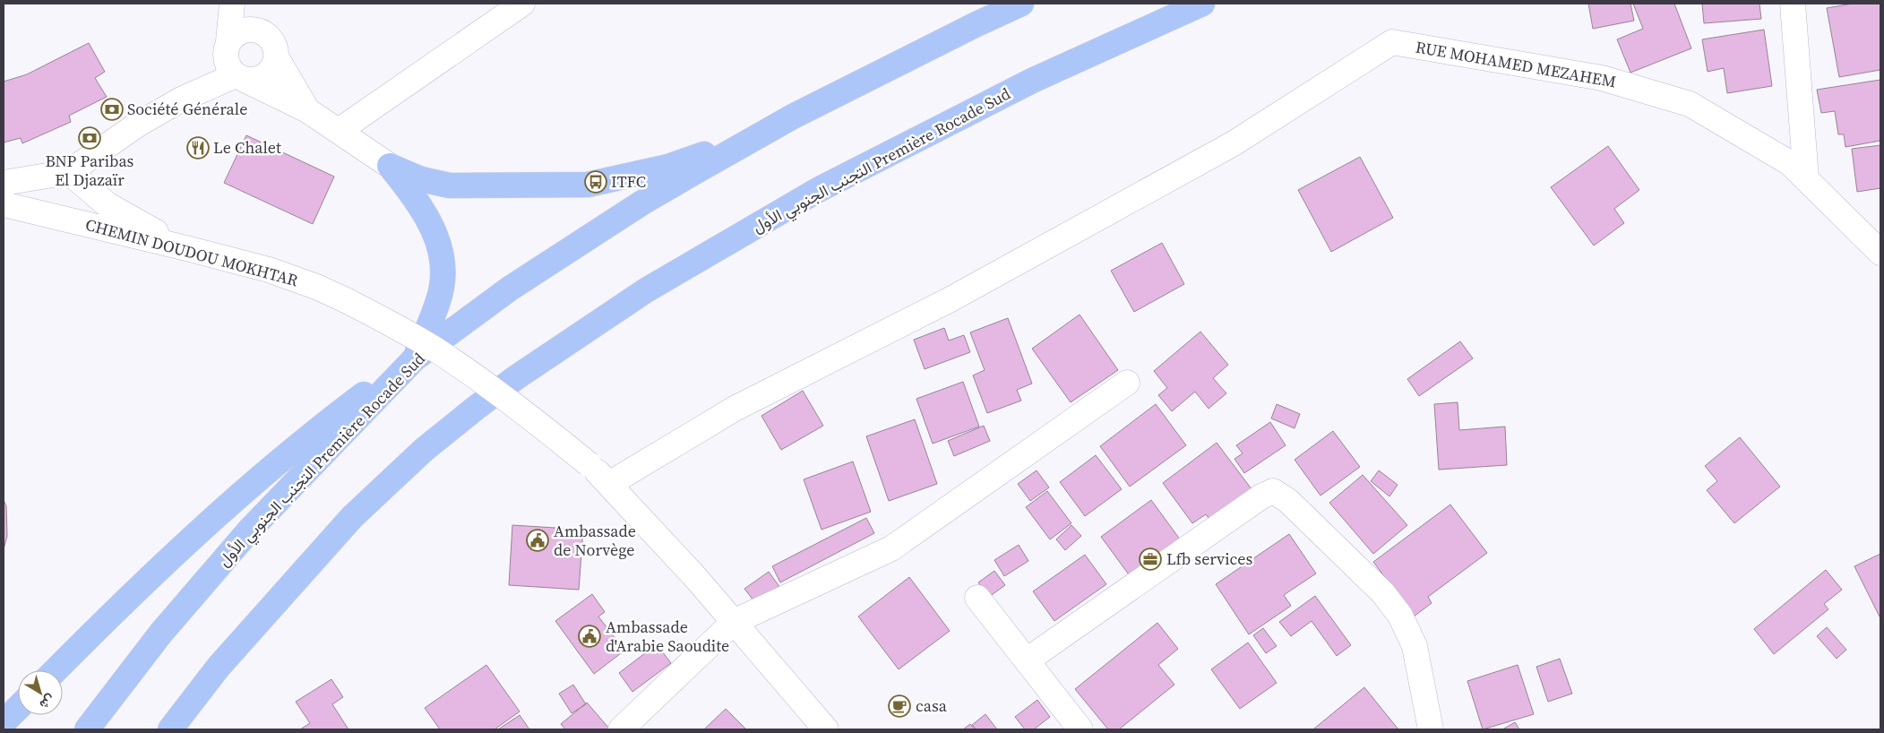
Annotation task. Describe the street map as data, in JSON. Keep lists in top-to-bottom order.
{
  "streets": {
    "highway": ["التجنب الجنوبي الأول Première Rocade Sud"],
    "street": ["RUE MOHAMED MEZAHEM", "CHEMIN DOUDOU MOKHTAR"]
  },
  "crossings": [
    ["RUE MOHAMED MEZAHEM", "CHEMIN DOUDOU MOKHTAR"]
  ],
  "places": {
    "bank": ["Société Générale", "BNP Paribas El Djazaïr"],
    "restaurant": ["Le Chalet"],
    "bus stop": ["ITFC"],
    "public building": ["Ambassade de Norvège", "Ambassade d'Arabie Saoudite"],
    "office": ["Lfb services"],
    "cafe": ["casa"]
  },
  "north": "bottom right"
}
